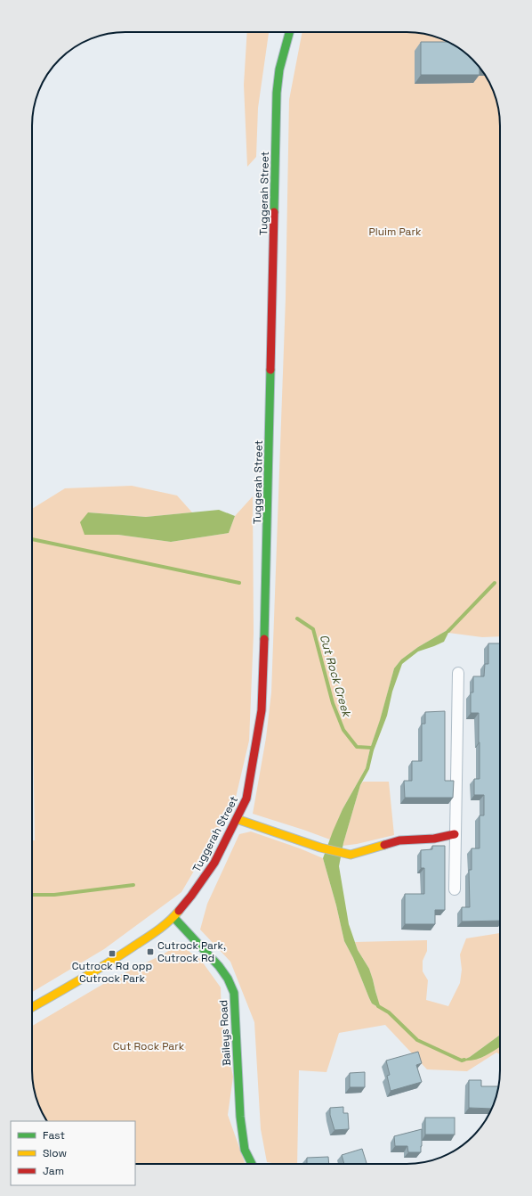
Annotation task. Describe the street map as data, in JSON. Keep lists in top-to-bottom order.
{
  "streets": {
    "street": ["Tuggerah Street", "Baileys Road"]
  },
  "crossings": [
    ["Tuggerah Street", "Baileys Road"]
  ],
  "water": ["Cut Rock Creek"],
  "parks": ["Pluim Park", "Cut Rock Park"],
  "places": {
    "transit": ["Cutrock Park, Cutrock Rd", "Cutrock Rd opp Cutrock Park"]
  },
  "legend": ["Fast", "Slow", "Jam"]
}
